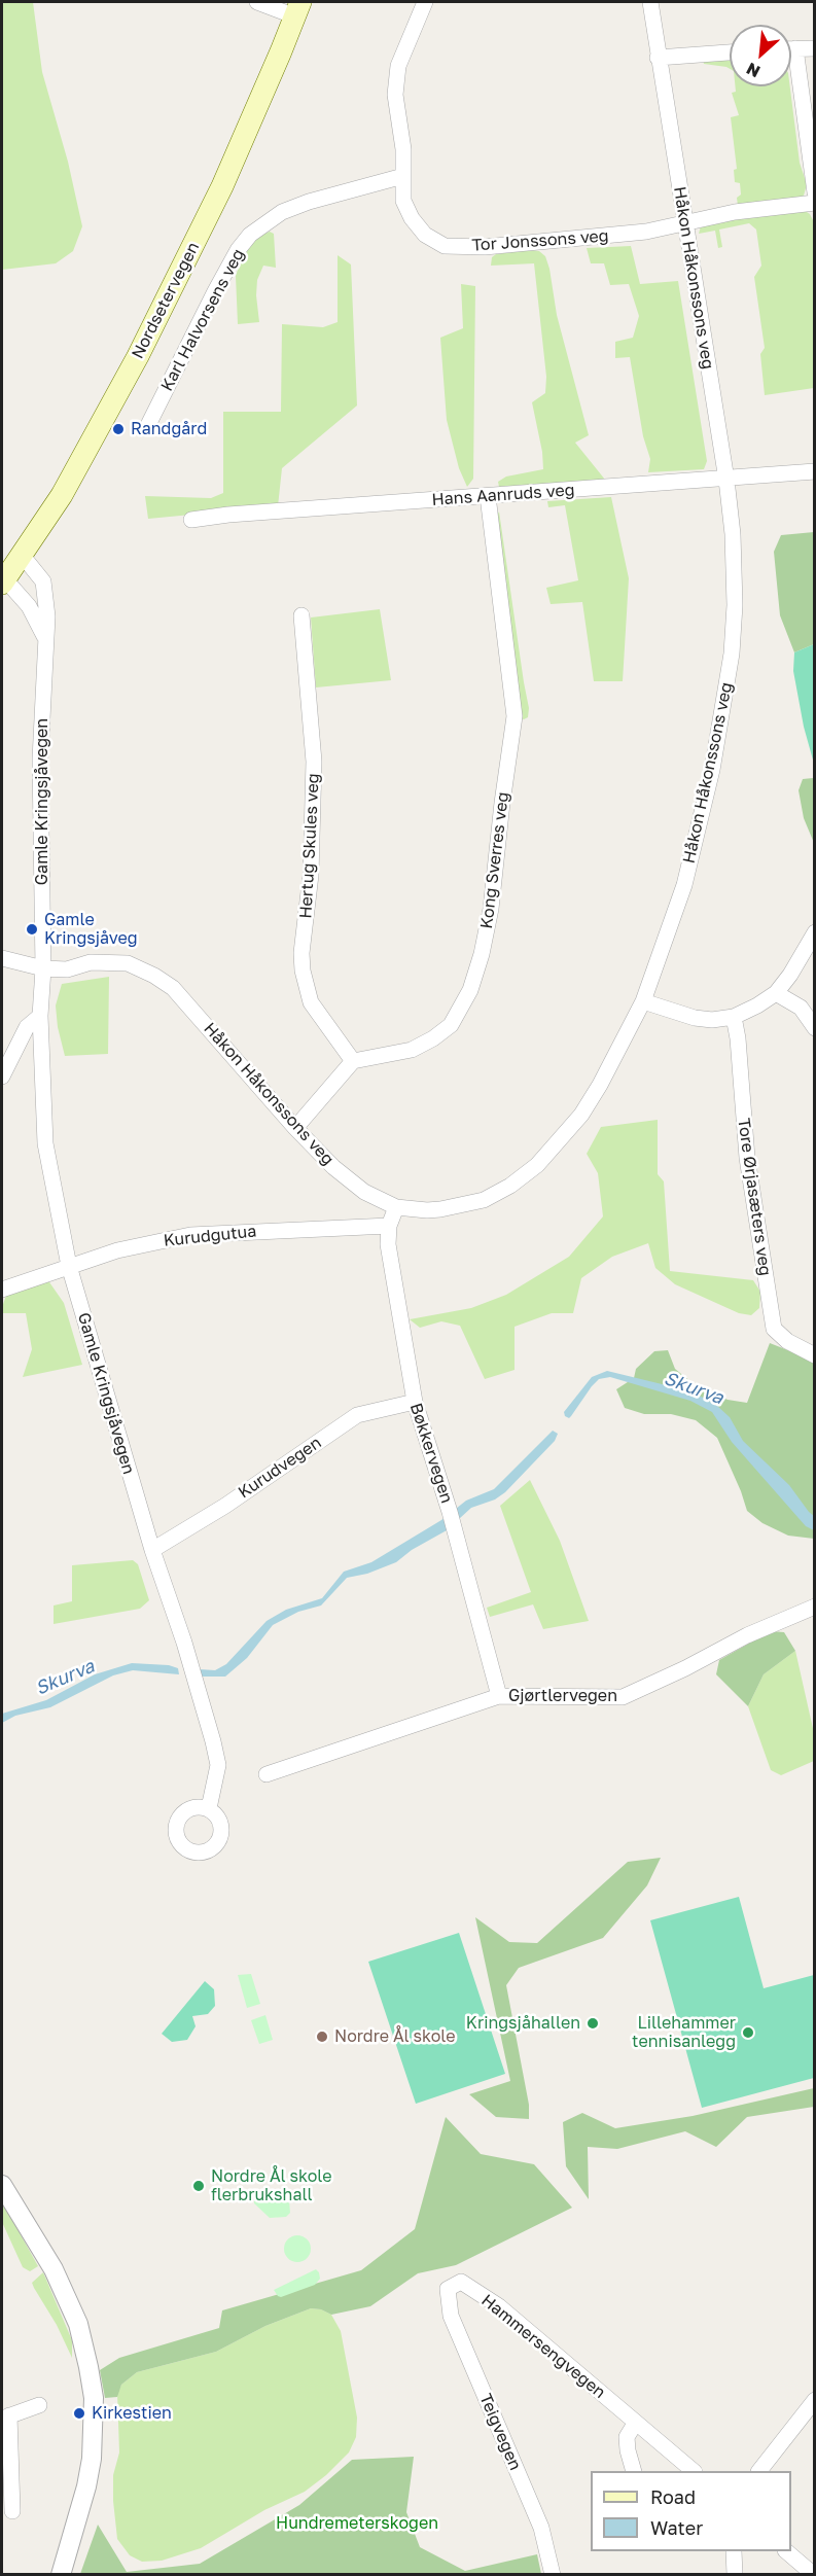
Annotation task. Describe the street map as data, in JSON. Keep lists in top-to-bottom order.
{
  "streets": {
    "main road": ["Nordsetervegen"],
    "street": [
      "Tor Jonssons veg",
      "Håkon Håkonssons veg",
      "Karl Halvorsens veg",
      "Hans Aanruds veg",
      "Gamle Kringsjåvegen",
      "Hertug Skules veg",
      "Kong Sverres veg",
      "Tore Ørjasæters veg",
      "Kurudgutua",
      "Bøkkervegen",
      "Kurudvegen",
      "Gjørtlervegen",
      "Hammersengvegen",
      "Teigvegen"
    ]
  },
  "crossings": [
    ["Tor Jonssons veg", "Håkon Håkonssons veg"],
    ["Tor Jonssons veg", "Karl Halvorsens veg"],
    ["Håkon Håkonssons veg", "Hans Aanruds veg"],
    ["Håkon Håkonssons veg", "Gamle Kringsjåvegen"],
    ["Håkon Håkonssons veg", "Bøkkervegen"],
    ["Nordsetervegen", "Gamle Kringsjåvegen"],
    ["Hans Aanruds veg", "Kong Sverres veg"],
    ["Gamle Kringsjåvegen", "Kurudgutua"],
    ["Gamle Kringsjåvegen", "Kurudvegen"],
    ["Hertug Skules veg", "Kong Sverres veg"],
    ["Kurudgutua", "Bøkkervegen"],
    ["Bøkkervegen", "Kurudvegen"],
    ["Bøkkervegen", "Gjørtlervegen"],
    ["Hammersengvegen", "Teigvegen"]
  ],
  "water": ["Skurva"],
  "parks": ["Hundremeterskogen"],
  "places": [
    "Randgård",
    "Gamle Kringsjåveg",
    "Kringsjåhallen",
    "Lillehammer tennisanlegg",
    "Nordre Ål skole",
    "Nordre Ål skole flerbrukshall",
    "Kirkestien"
  ],
  "legend": ["Road", "Water"],
  "north": "bottom left"
}
